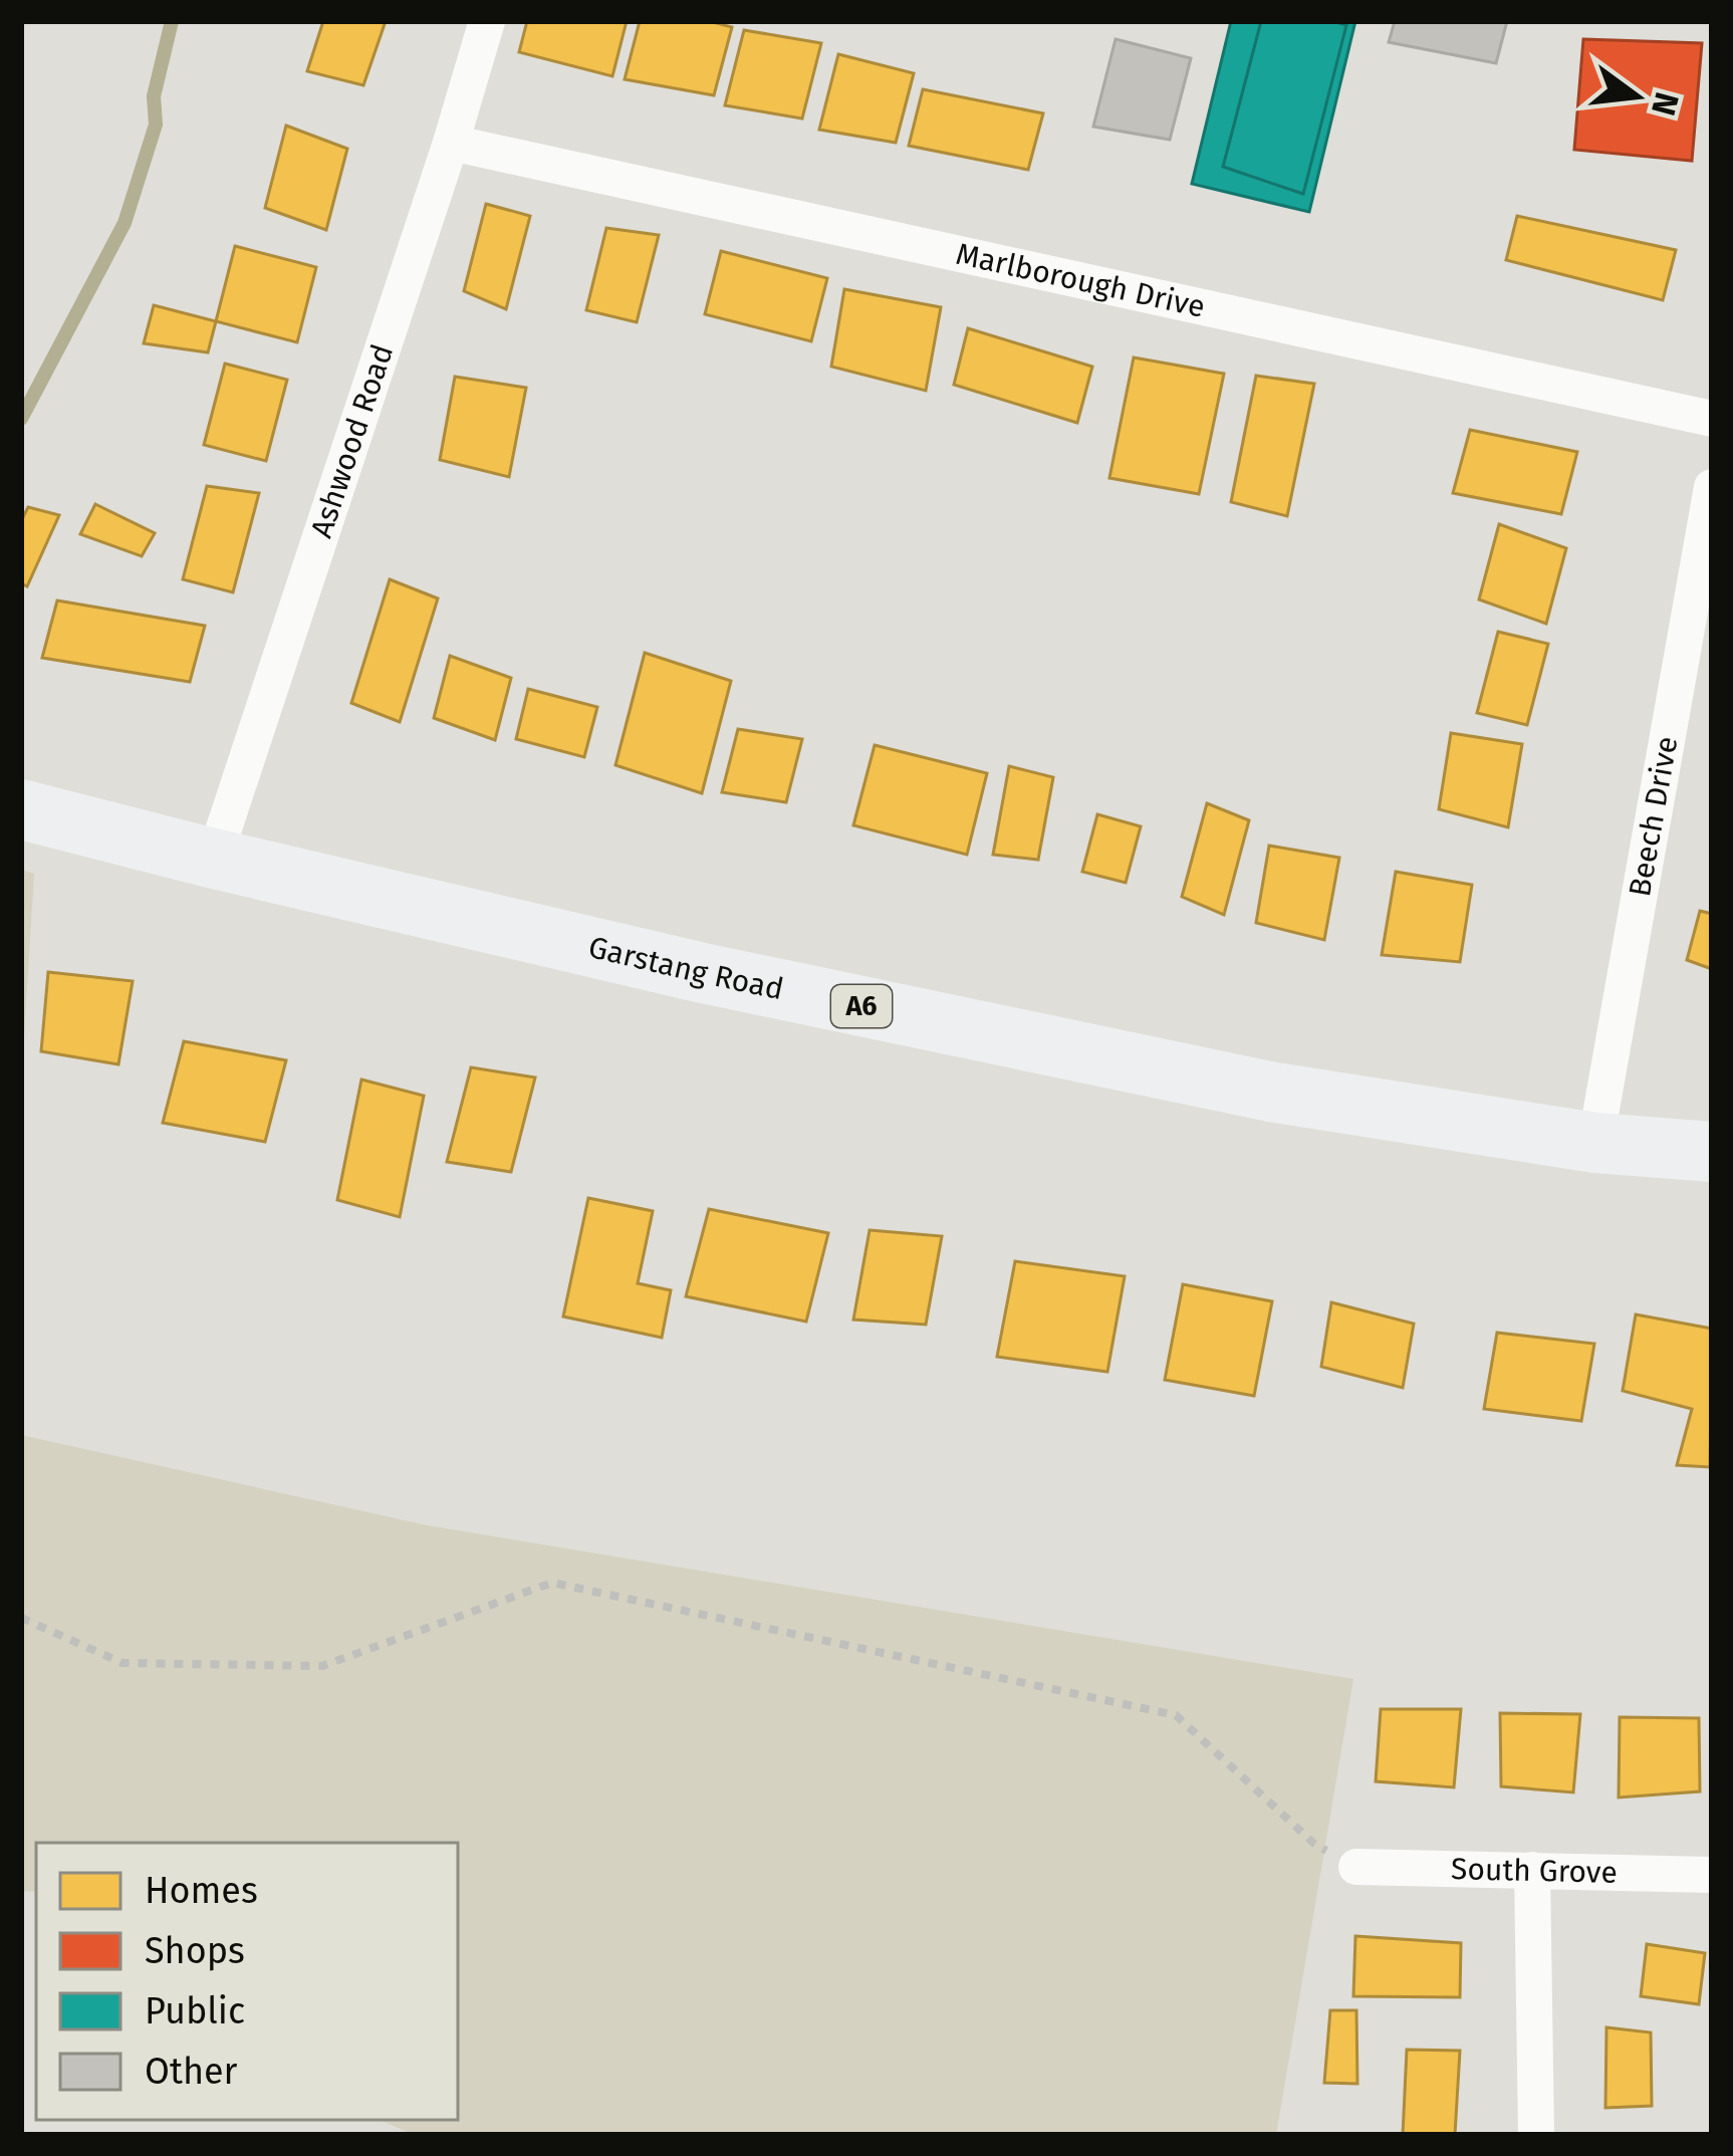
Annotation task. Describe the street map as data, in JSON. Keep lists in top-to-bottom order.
{
  "streets": {
    "highway": ["Garstang Road", "A6"],
    "street": [
      "Marlborough Drive",
      "Ashwood Road",
      "Beech Drive",
      "South Grove"
    ]
  },
  "crossings": [
    ["Marlborough Drive", "Ashwood Road"],
    ["Ashwood Road", "Garstang Road"],
    ["Beech Drive", "Garstang Road"]
  ],
  "legend": [
    "Homes",
    "Shops",
    "Public",
    "Other"
  ],
  "north": "right"
}
